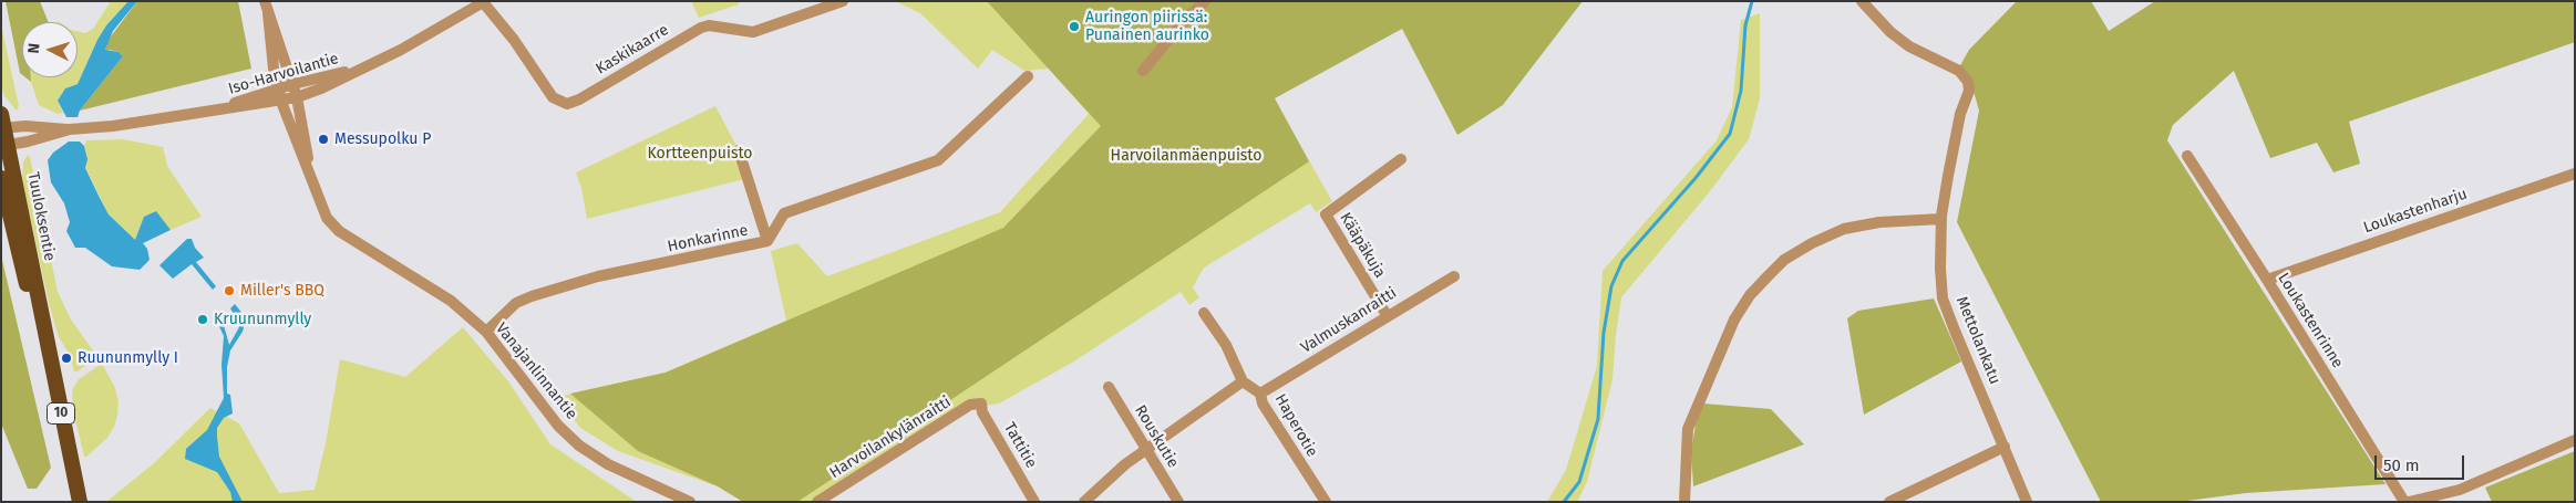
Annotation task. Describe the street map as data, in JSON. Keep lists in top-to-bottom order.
{
  "streets": {
    "highway": ["Tuuloksentie", "10"],
    "street": [
      "Kaskikaarre",
      "Iso-Harvoilantie",
      "Loukastenharju",
      "Honkarinne",
      "Kääpäkuja",
      "Valmuskanraitti",
      "Loukastenrinne",
      "Mettolankatu",
      "Vanajanlinnantie",
      "Haperotie",
      "Rouskutie",
      "Harvoilankylänraitti",
      "Tattitie"
    ]
  },
  "crossings": [
    ["Kaskikaarre", "Iso-Harvoilantie"],
    ["Iso-Harvoilantie", "Tuuloksentie"],
    ["Iso-Harvoilantie", "Vanajanlinnantie"],
    ["Loukastenharju", "Loukastenrinne"],
    ["Honkarinne", "Vanajanlinnantie"],
    ["Kääpäkuja", "Valmuskanraitti"],
    ["Valmuskanraitti", "Haperotie"],
    ["Harvoilankylänraitti", "Tattitie"]
  ],
  "parks": ["Kortteenpuisto", "Harvoilanmäenpuisto"],
  "places": [
    "Auringon piirissä: Punainen aurinko",
    "Messupolku P",
    "Miller's BBQ",
    "Kruununmylly",
    "Ruununmylly I"
  ],
  "scale_bar": "50 m",
  "north": "left"
}
